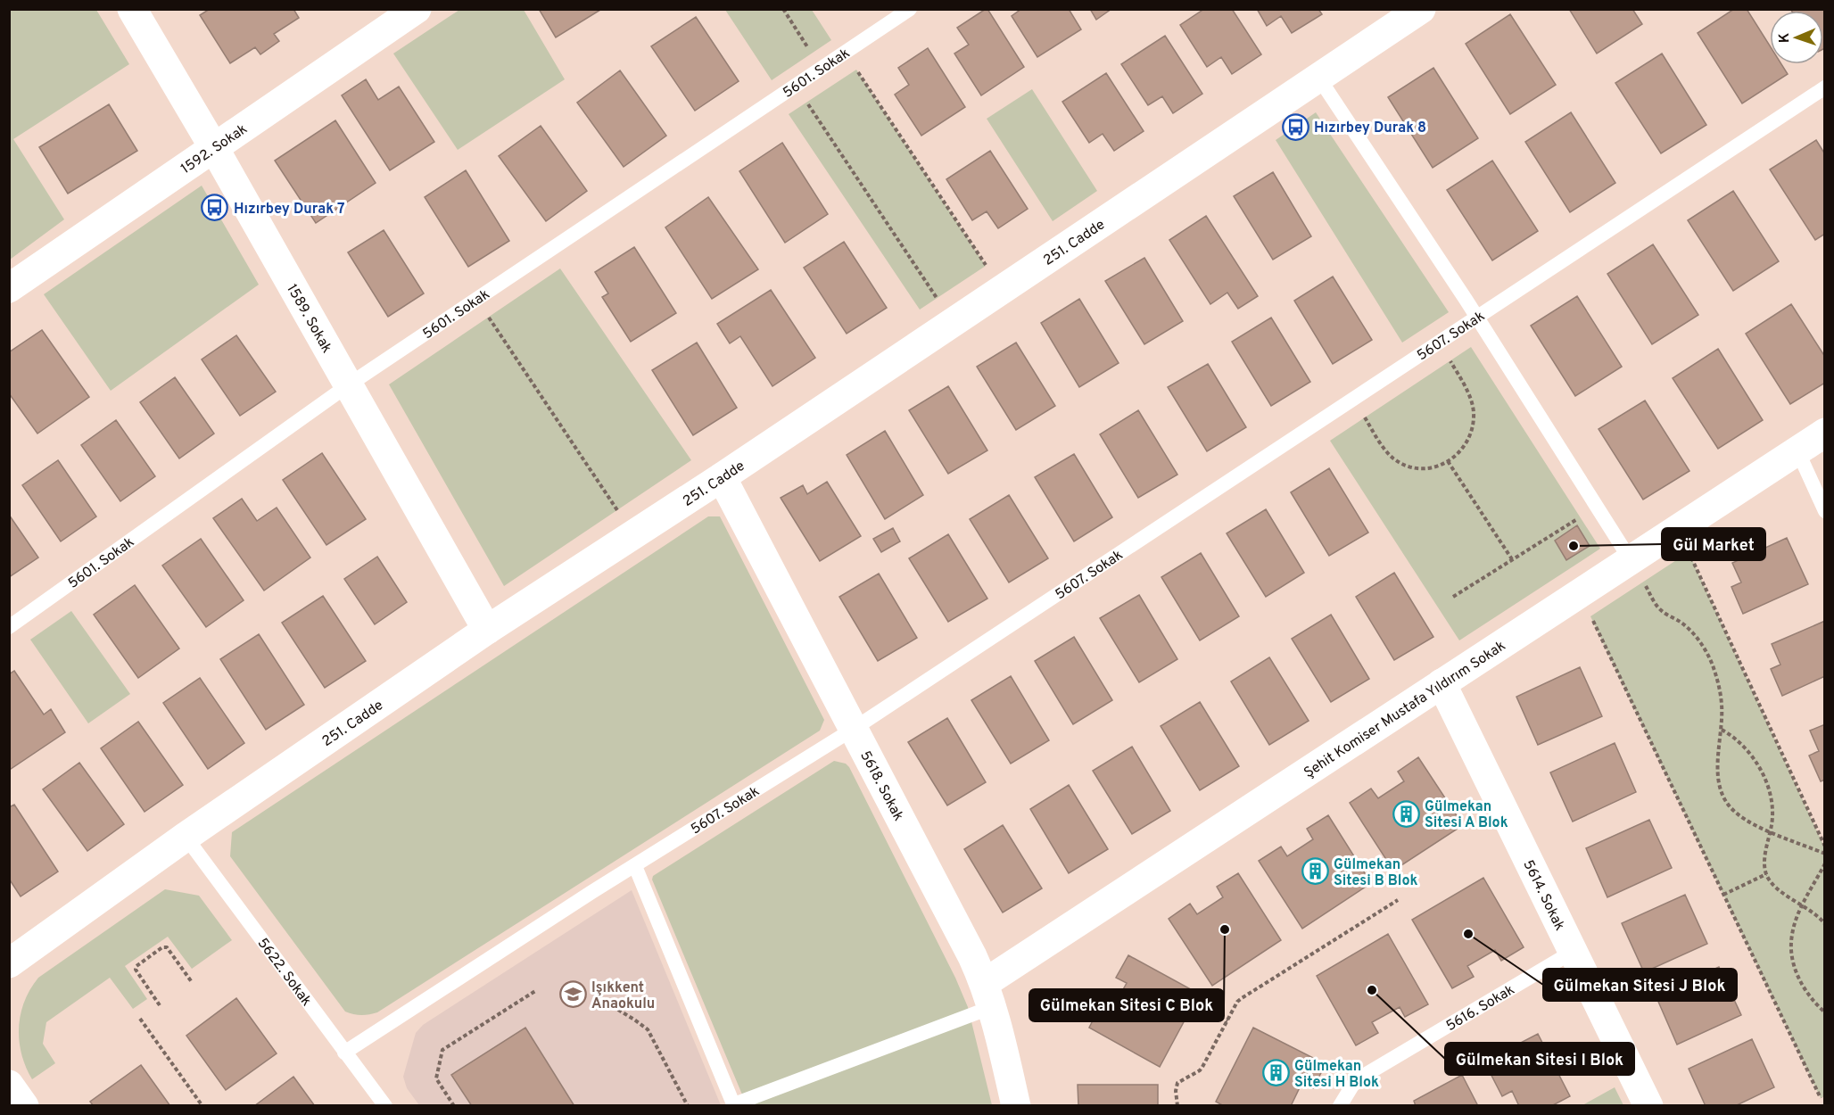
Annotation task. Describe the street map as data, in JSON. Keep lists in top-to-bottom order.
{
  "streets": {
    "street": [
      "1592. Sokak",
      "251. Cadde",
      "1589. Sokak",
      "Şehit Komiser Mustafa Yıldırım Sokak",
      "5618. Sokak",
      "5614. Sokak"
    ],
    "lane": [
      "5601. Sokak",
      "5607. Sokak",
      "5622. Sokak",
      "5616. Sokak"
    ]
  },
  "crossings": [
    ["5601. Sokak", "1589. Sokak"],
    ["1592. Sokak", "1589. Sokak"],
    ["251. Cadde", "1589. Sokak"],
    ["251. Cadde", "5618. Sokak"],
    ["251. Cadde", "5622. Sokak"],
    ["5607. Sokak", "5618. Sokak"],
    ["5607. Sokak", "5622. Sokak"],
    ["Şehit Komiser Mustafa Yıldırım Sokak", "5618. Sokak"],
    ["Şehit Komiser Mustafa Yıldırım Sokak", "5614. Sokak"],
    ["5614. Sokak", "5616. Sokak"]
  ],
  "places": {
    "bus stop": ["Hızırbey Durak 8", "Hızırbey Durak 7"],
    "other": [
      "Gül Market",
      "Gülmekan Sitesi C Blok",
      "Gülmekan Sitesi J Blok",
      "Gülmekan Sitesi I Blok"
    ],
    "building": ["Gülmekan Sitesi A Blok", "Gülmekan Sitesi B Blok", "Gülmekan Sitesi H Blok"],
    "school or university": ["Işıkkent Anaokulu"]
  },
  "north": "left"
}
